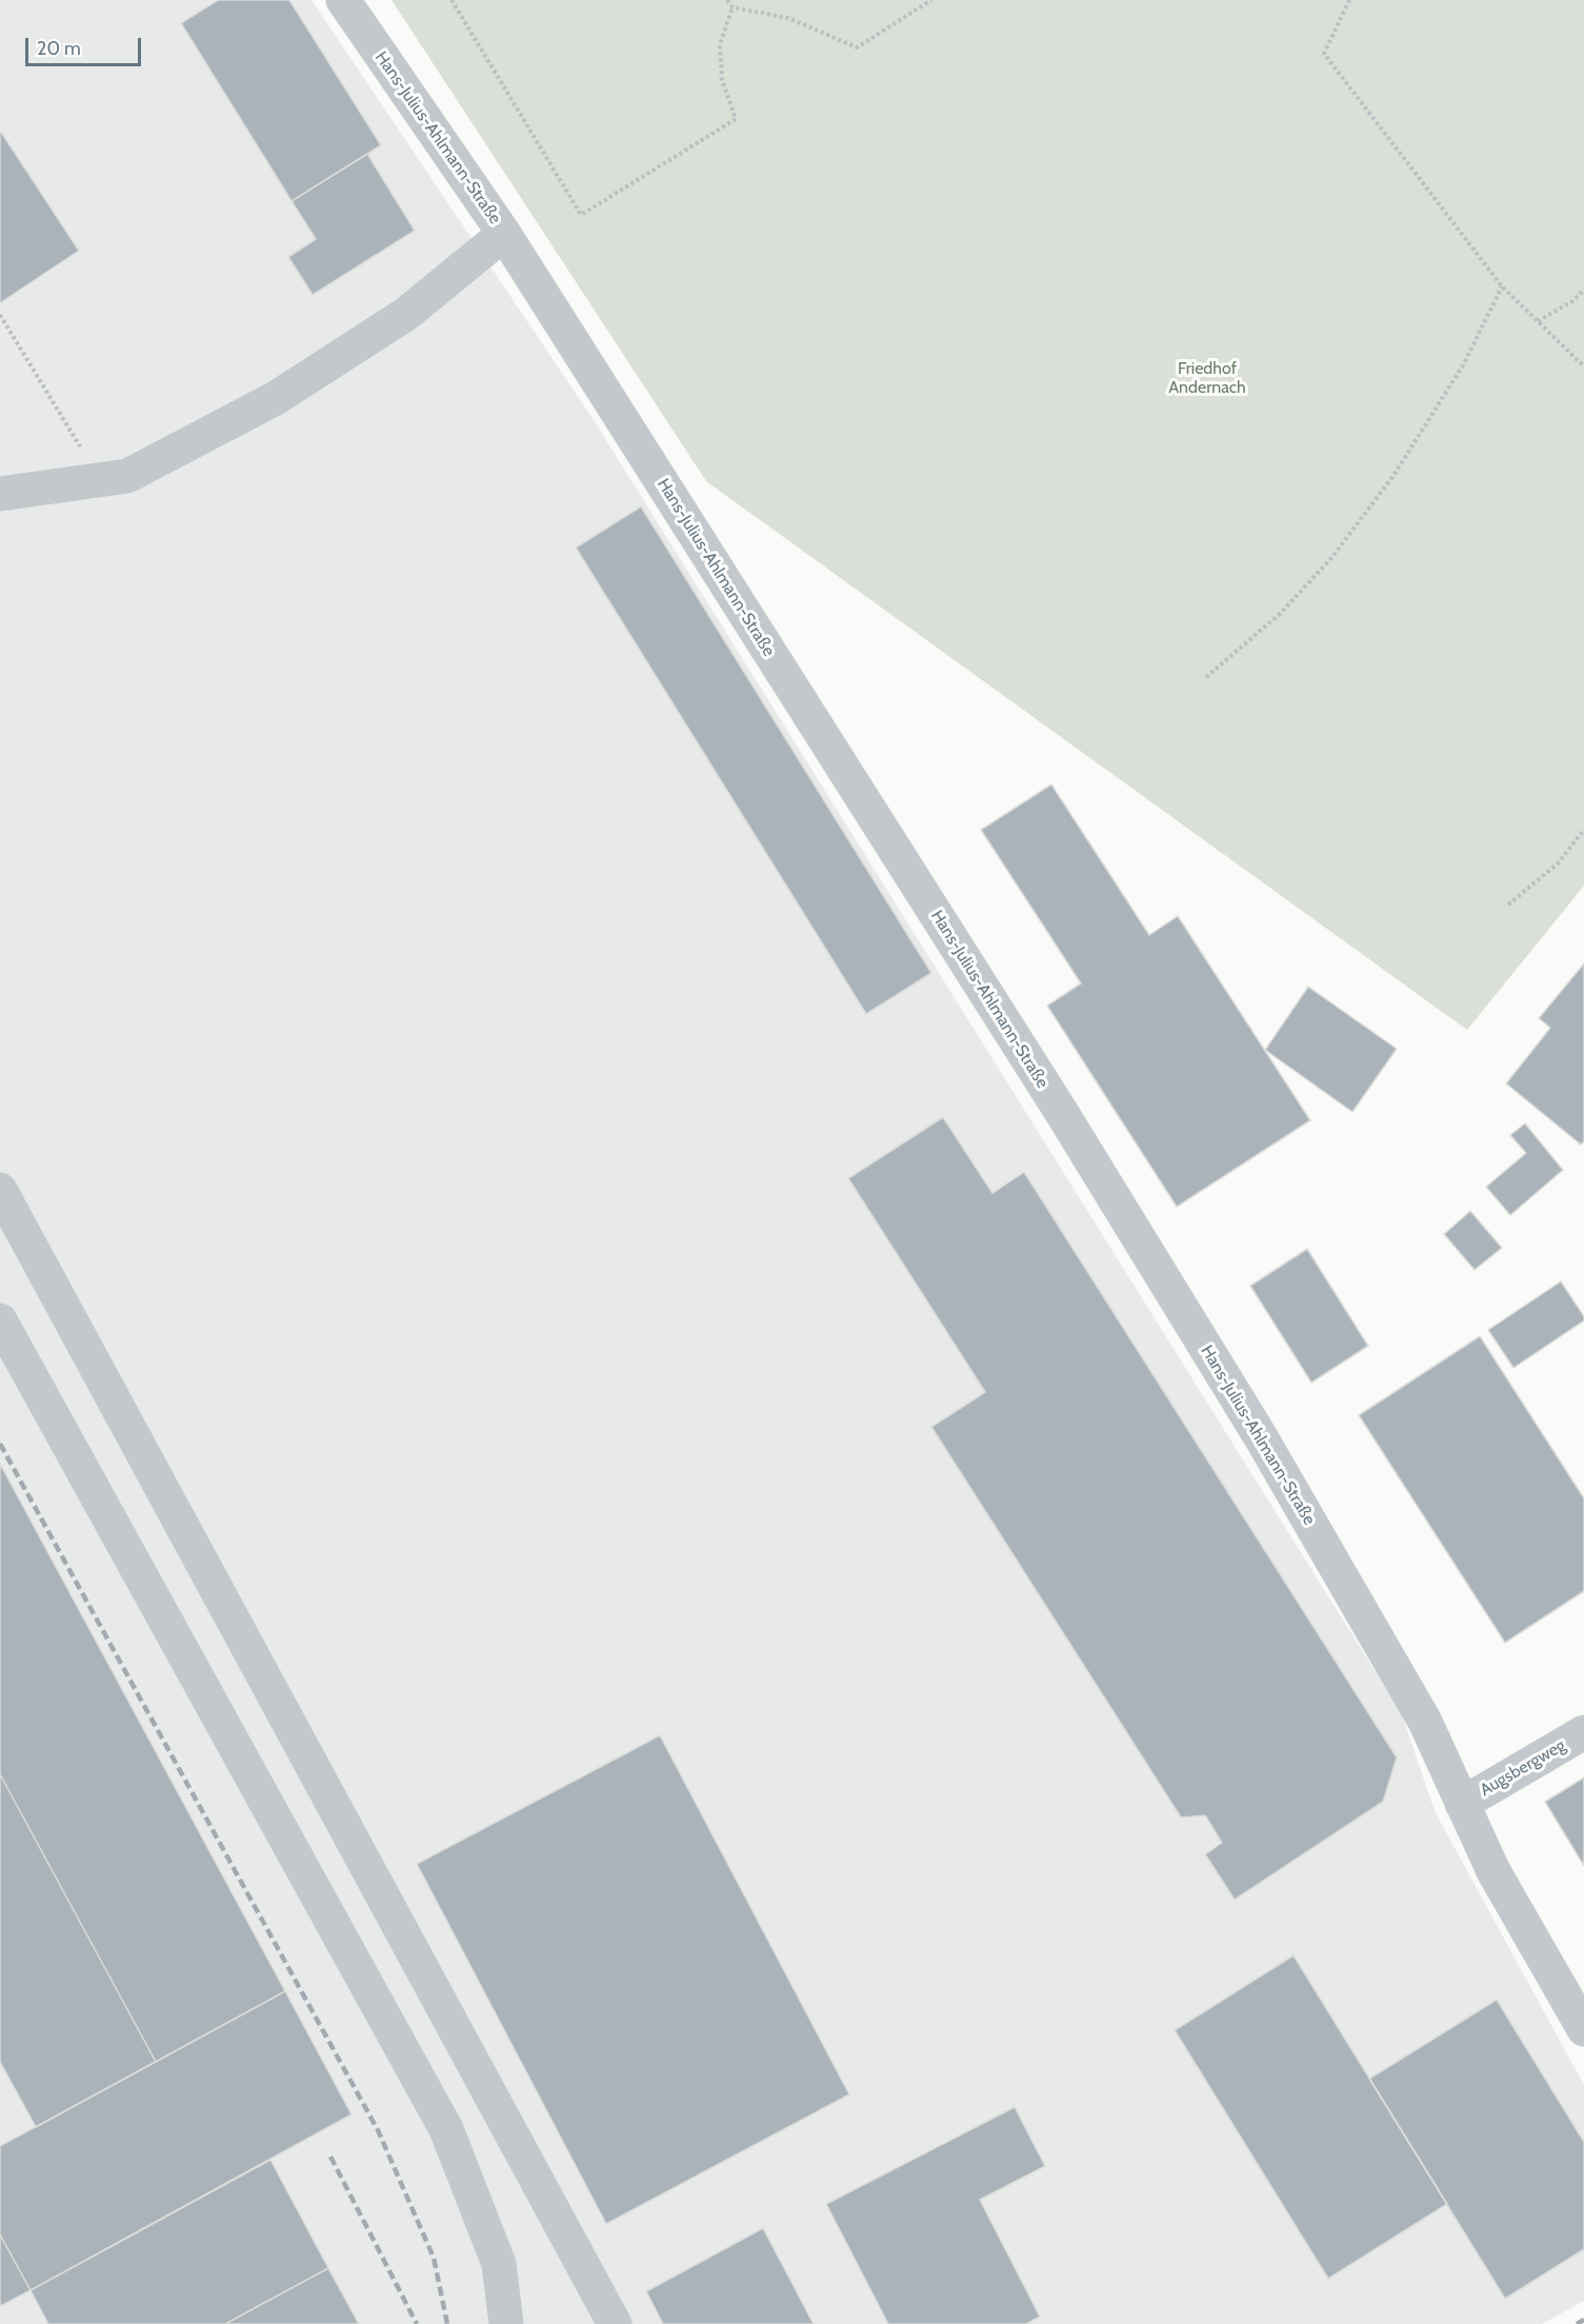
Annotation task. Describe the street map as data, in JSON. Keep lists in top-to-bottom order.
{
  "streets": {
    "street": ["Hans-Julius-Ahlmann-Straße", "Augsbergweg"]
  },
  "crossings": [
    ["Hans-Julius-Ahlmann-Straße", "Augsbergweg"]
  ],
  "parks": ["Friedhof Andernach"],
  "scale_bar": "20 m"
}
